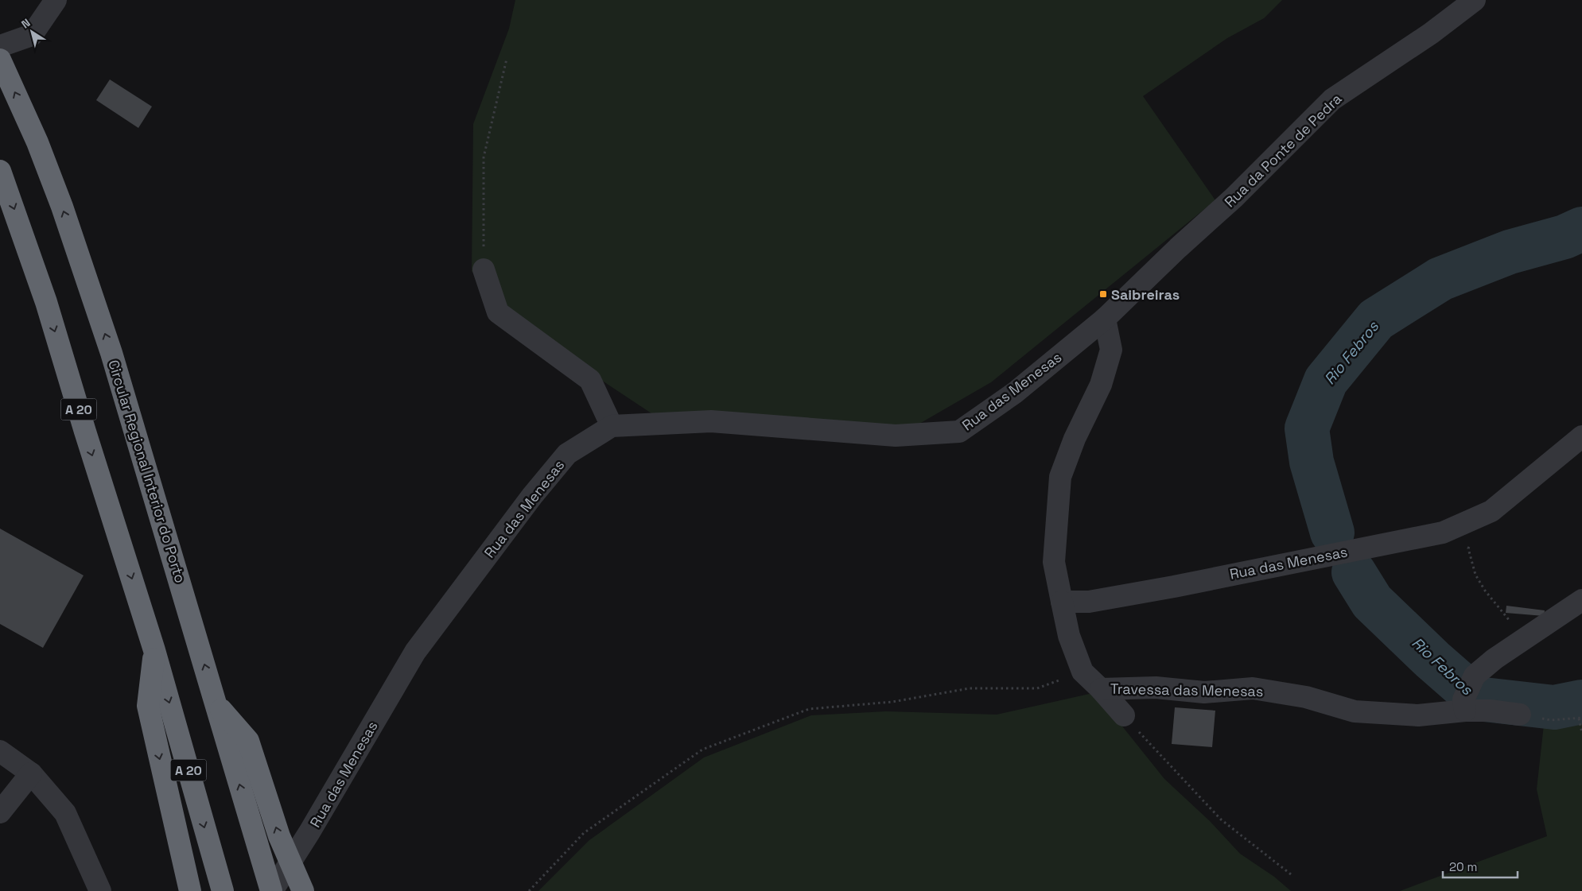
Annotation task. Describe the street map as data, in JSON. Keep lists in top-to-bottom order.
{
  "streets": {
    "highway": ["A 20", "Circular Regional Interior do Porto"],
    "street": ["Rua da Ponte de Pedra", "Rua das Menesas", "Travessa das Menesas"]
  },
  "crossings": [
    ["Rua da Ponte de Pedra", "Rua das Menesas"],
    ["Rua das Menesas", "Circular Regional Interior do Porto"],
    ["Rua das Menesas", "Travessa das Menesas"]
  ],
  "water": ["Rio Febros"],
  "places": {
    "transit": ["Saibreiras"]
  },
  "scale_bar": "20 m",
  "north": "top left"
}
